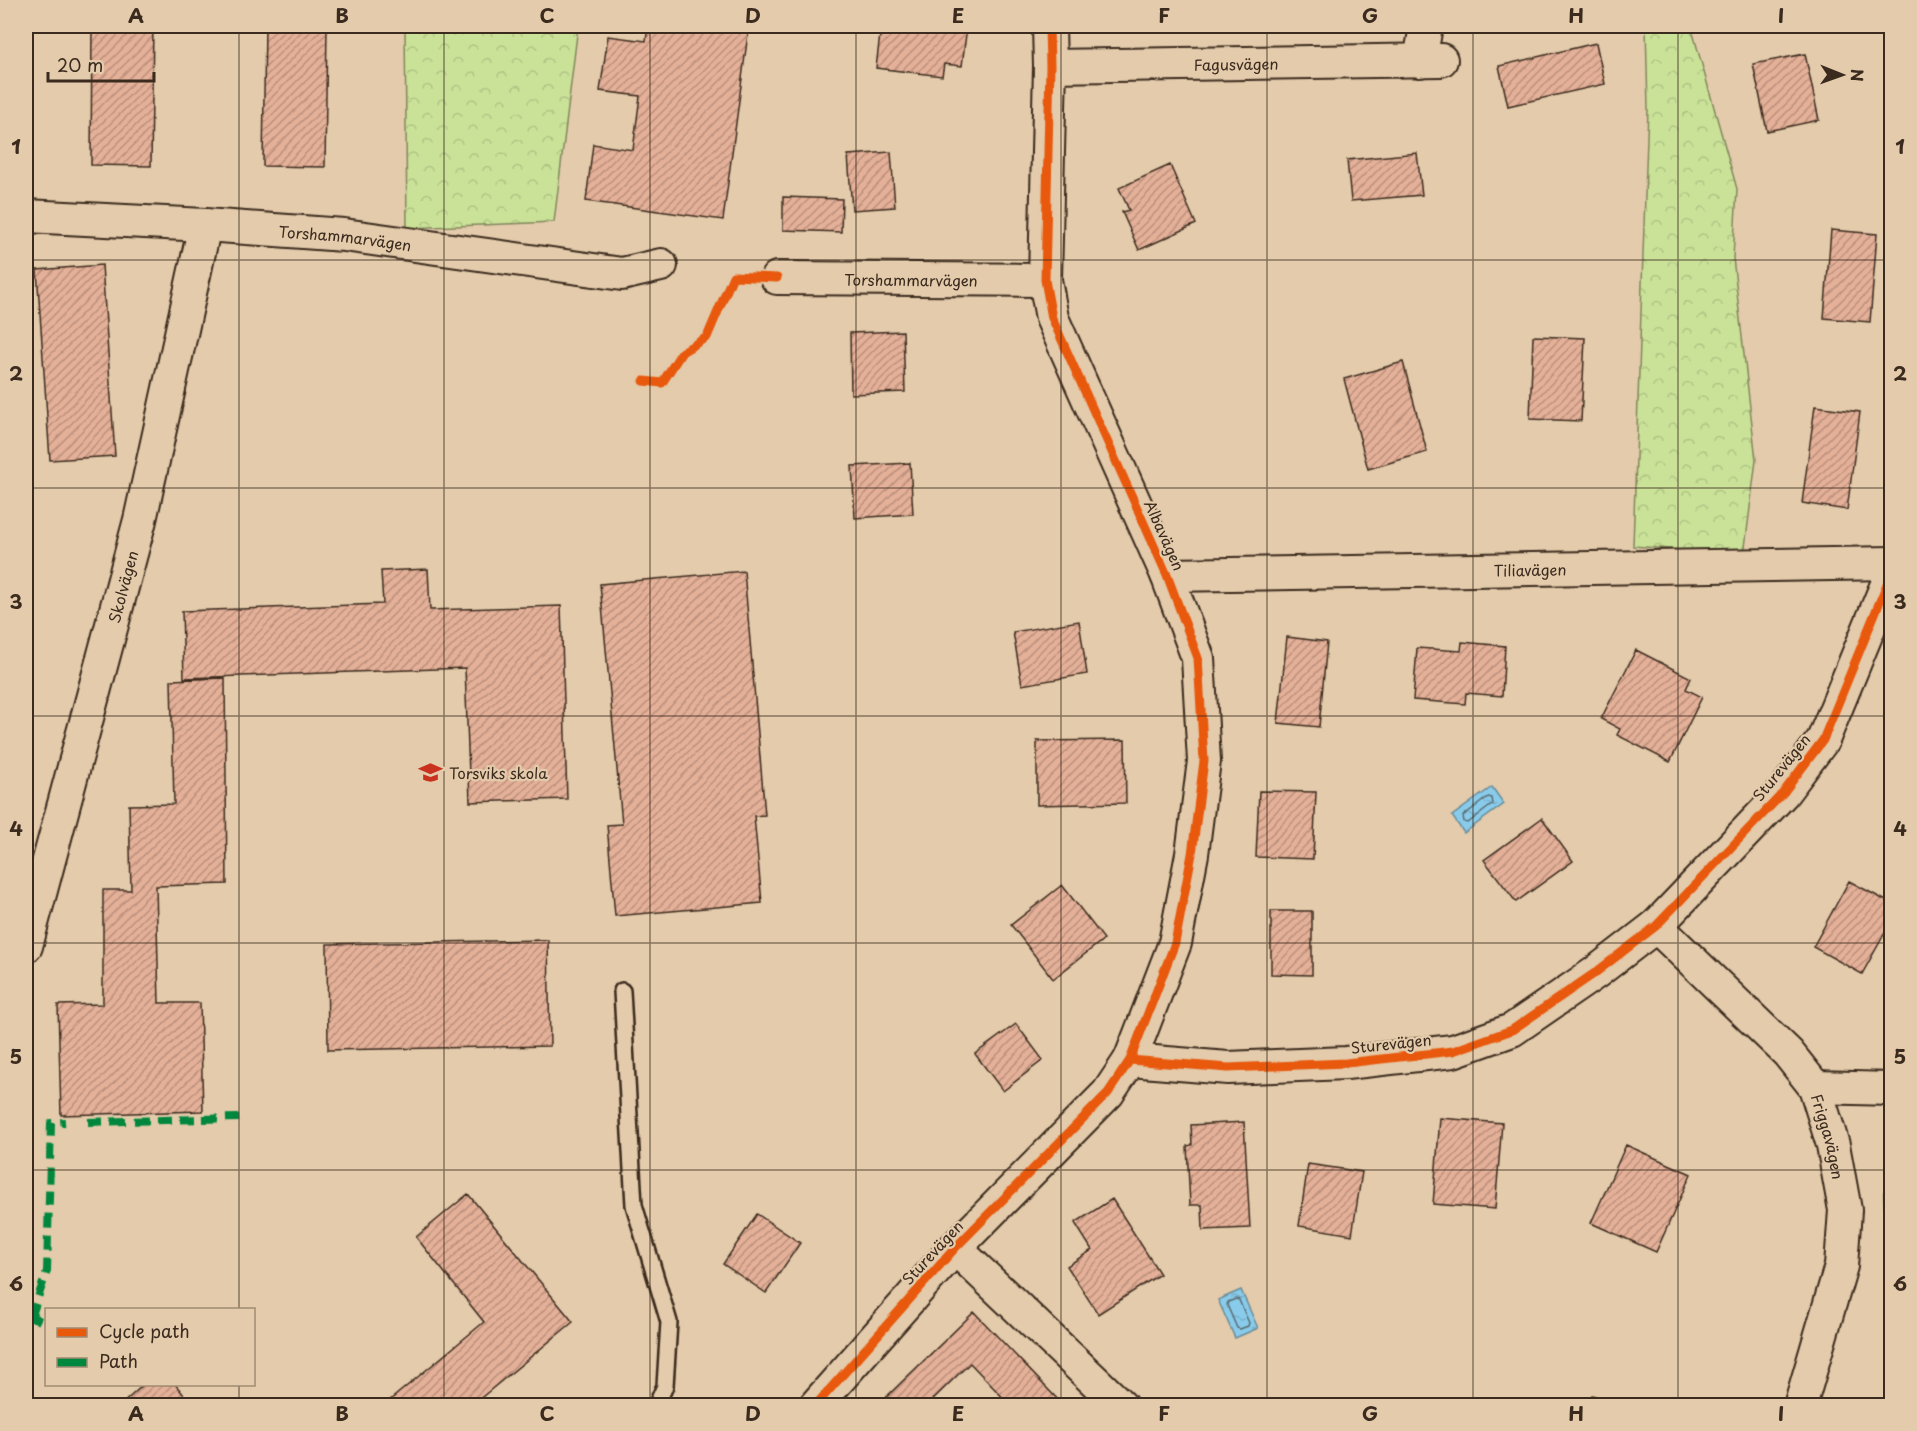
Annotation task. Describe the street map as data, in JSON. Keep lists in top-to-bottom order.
{
  "streets": {
    "street": [
      "Fagusvägen",
      "Torshammarvägen",
      "Albavägen",
      "Tiliavägen",
      "Skolvägen",
      "Sturevägen",
      "Friggavägen"
    ]
  },
  "crossings": [
    ["Fagusvägen", "Albavägen"],
    ["Torshammarvägen", "Albavägen"],
    ["Torshammarvägen", "Skolvägen"],
    ["Albavägen", "Tiliavägen"],
    ["Albavägen", "Sturevägen"],
    ["Sturevägen", "Friggavägen"]
  ],
  "places": {
    "school or university": ["Torsviks skola"]
  },
  "legend": ["Cycle path", "Path"],
  "scale_bar": "20 m",
  "north": "right",
  "grid": {
    "columns": [
      "A",
      "B",
      "C",
      "D",
      "E",
      "F",
      "G",
      "H",
      "I"
    ],
    "rows": [
      "1",
      "2",
      "3",
      "4",
      "5",
      "6"
    ]
  }
}
